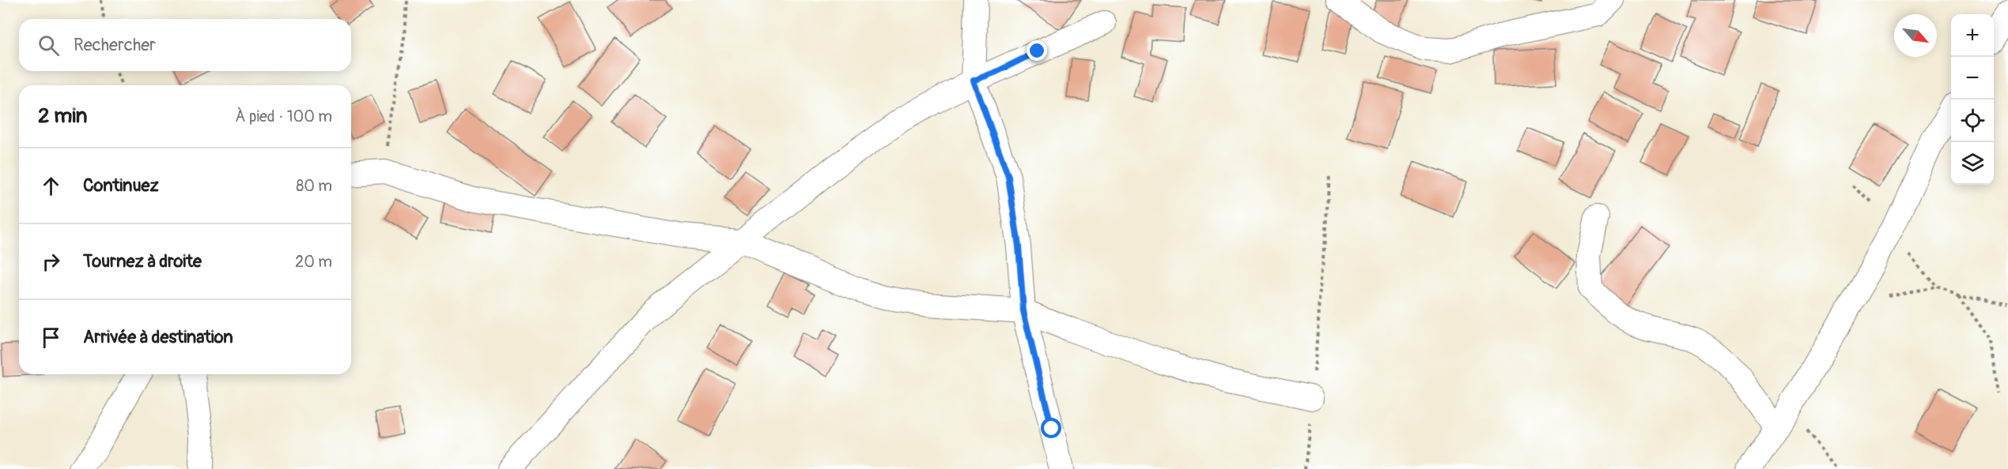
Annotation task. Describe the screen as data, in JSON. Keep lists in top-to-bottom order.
{
  "north": "bottom right",
  "page": {
    "map_buttons": ["+", "−"],
    "search": "Rechercher",
    "heading": ["2 min", "À pied · 100 m"],
    "list": [
      ["Continuez", "80 m"],
      ["Tournez à droite", "20 m"],
      "Arrivée à destination"
    ]
  }
}
